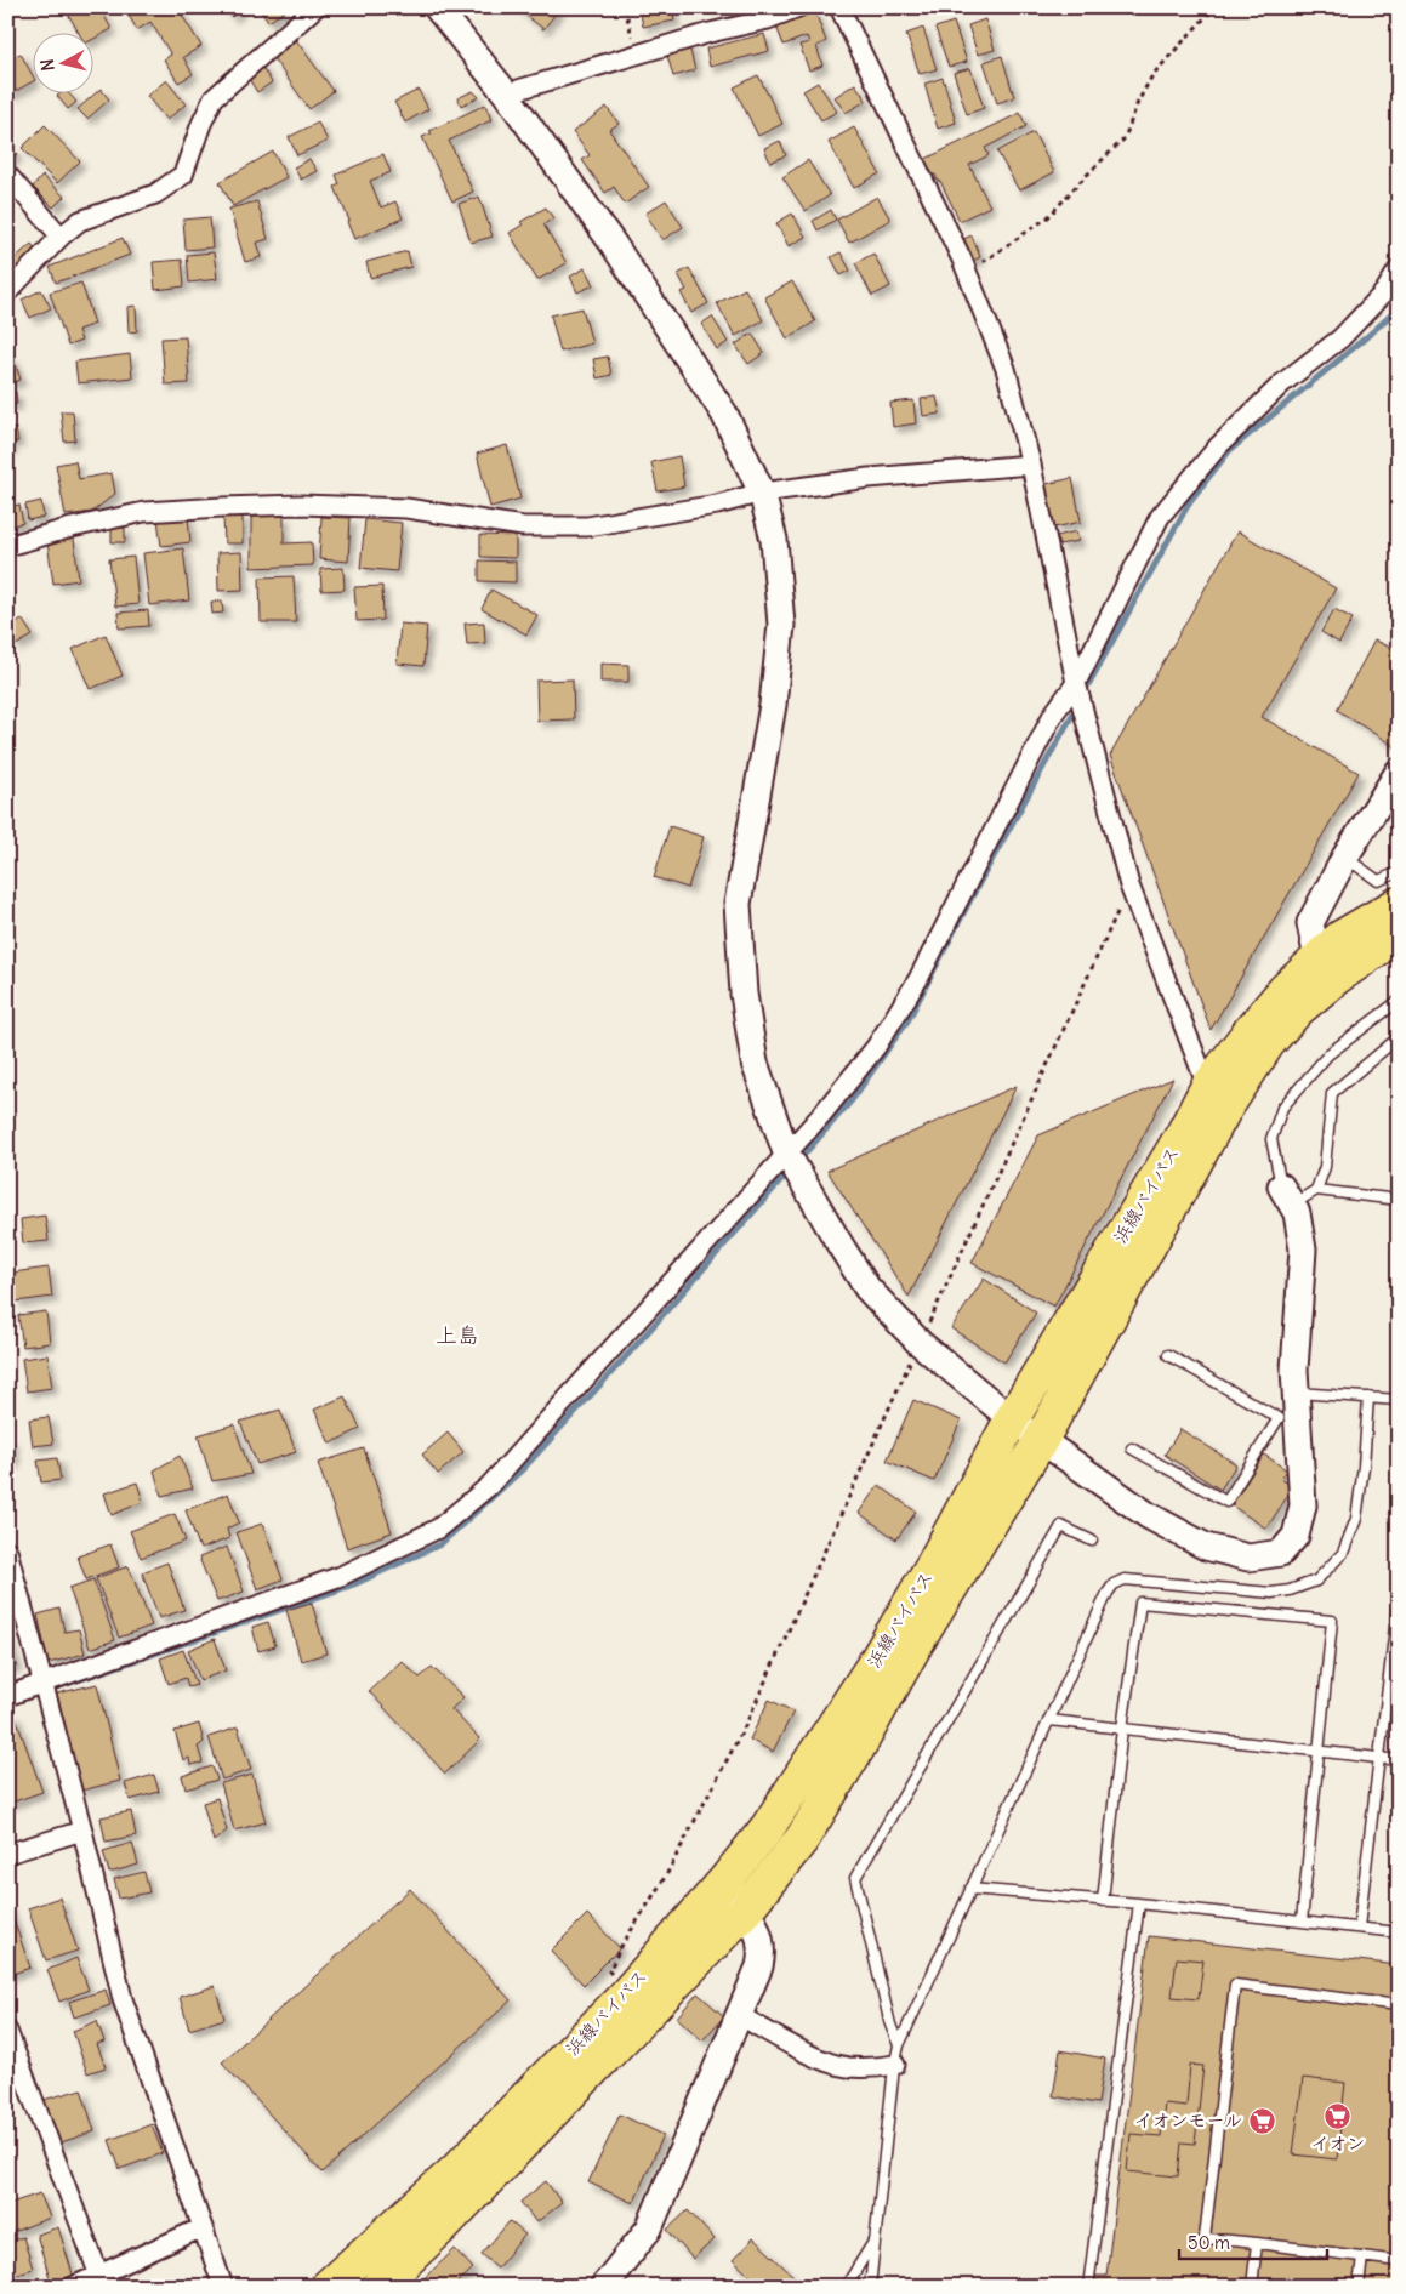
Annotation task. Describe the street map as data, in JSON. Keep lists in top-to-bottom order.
{
  "streets": {
    "highway": ["浜線バイパス"]
  },
  "districts": ["上島"],
  "places": {
    "supermarket": ["イオン", "イオンモール"]
  },
  "scale_bar": "50 m",
  "north": "left"
}
